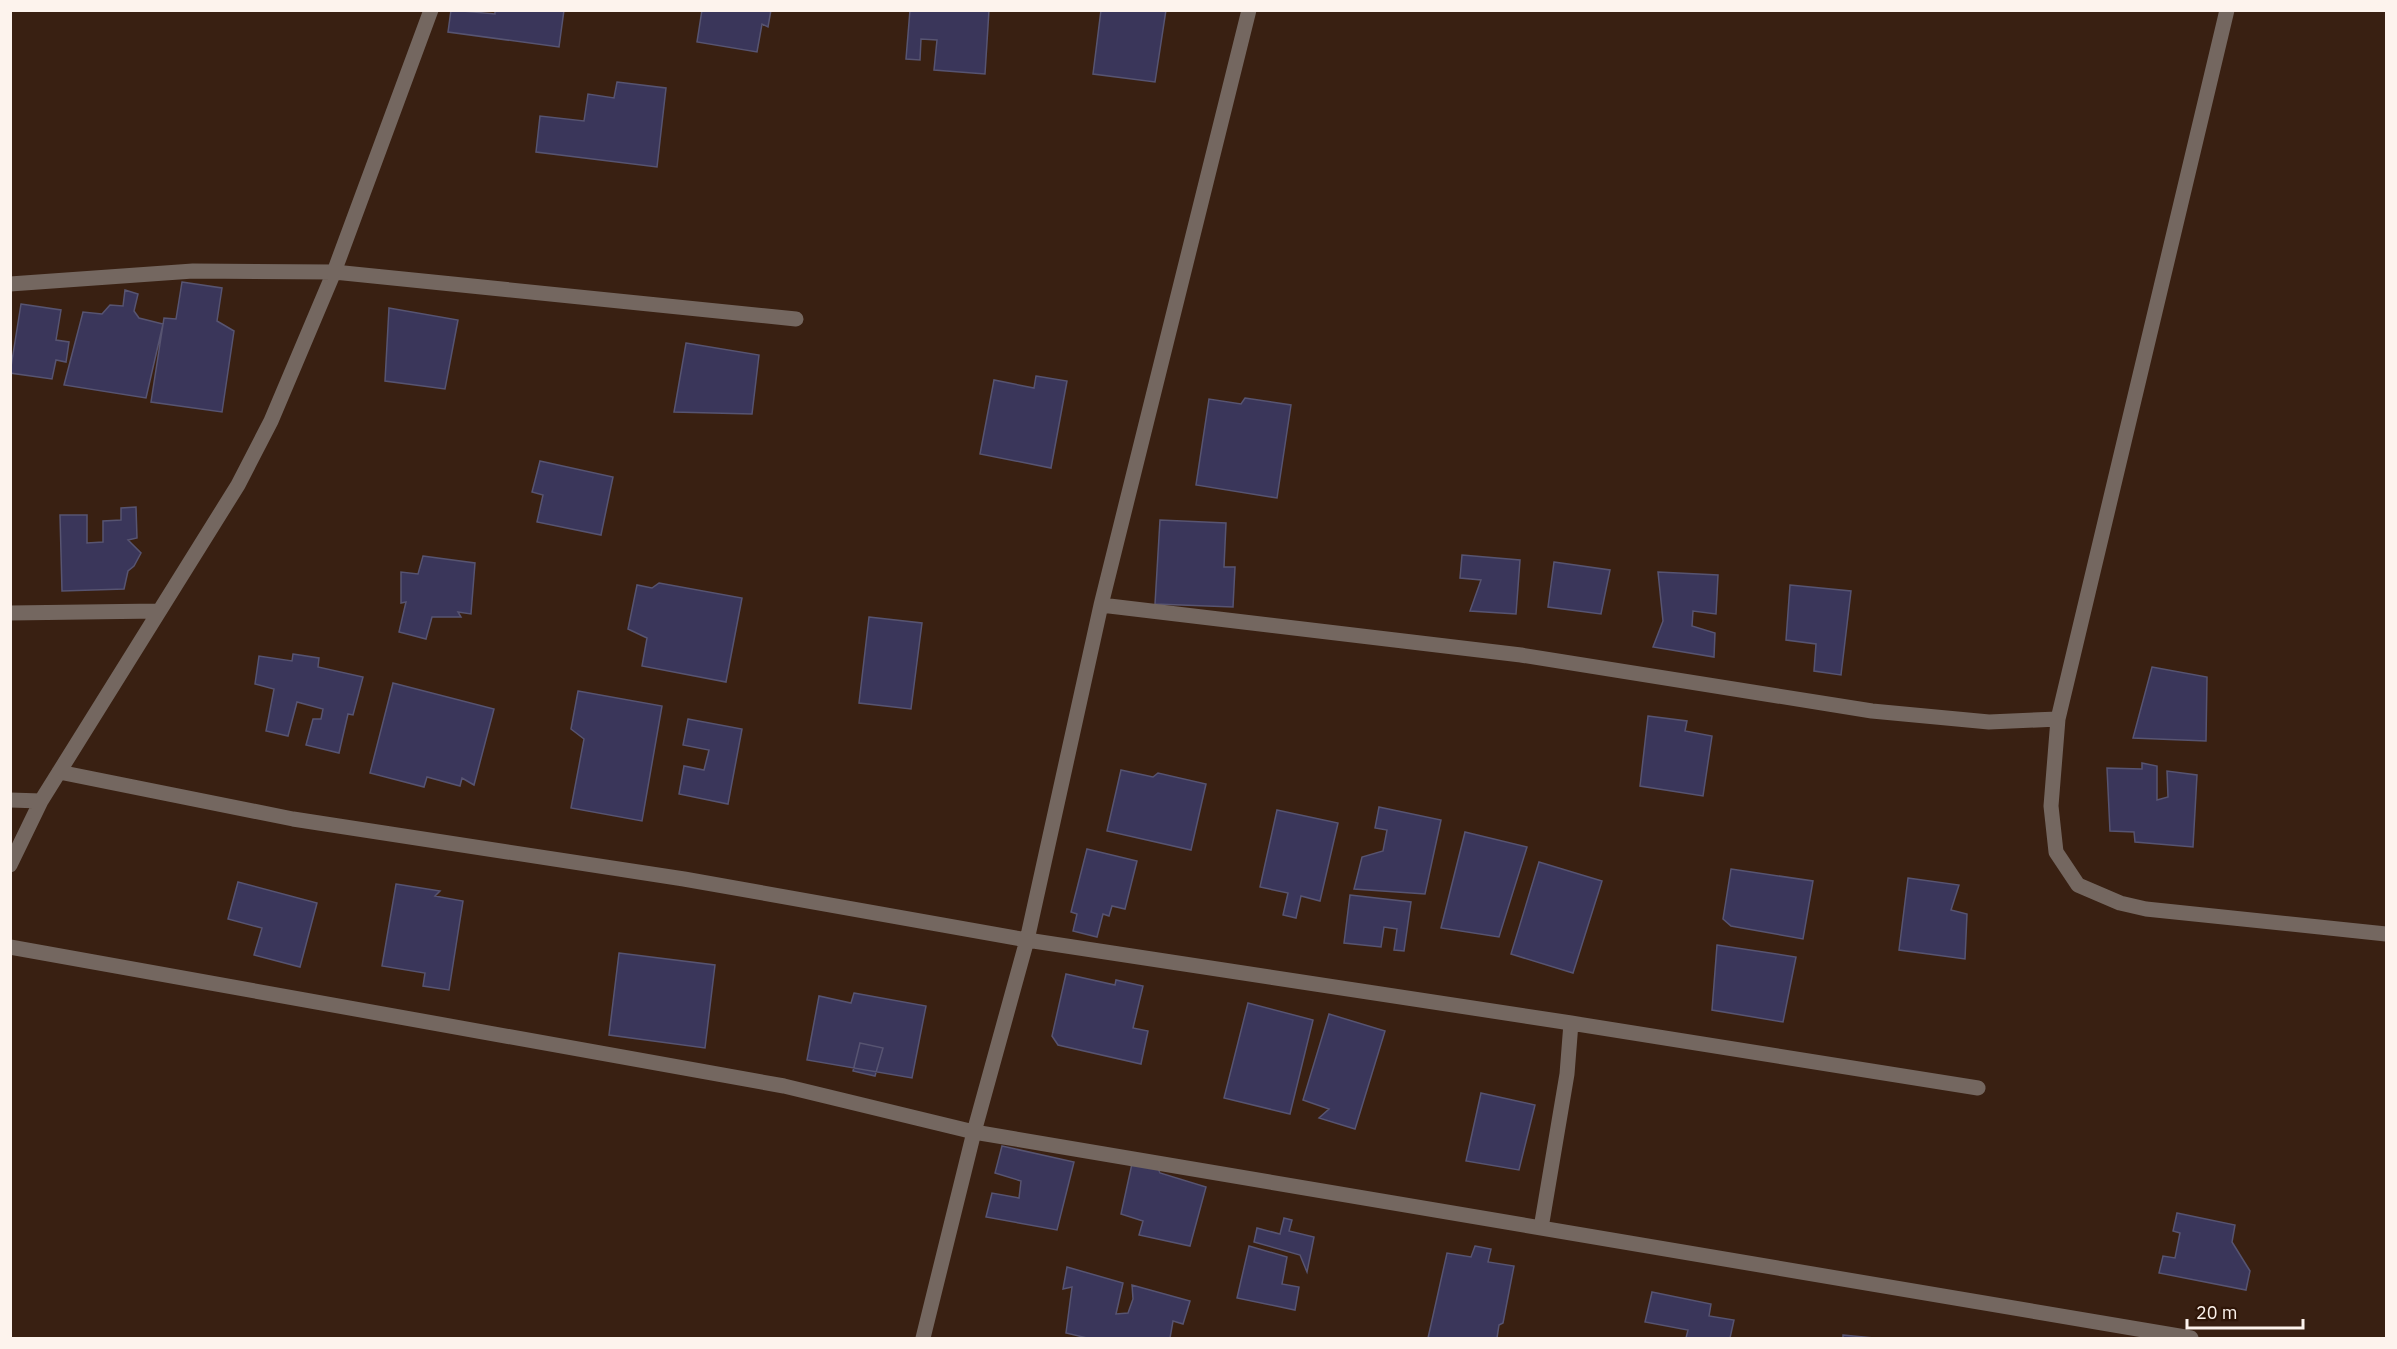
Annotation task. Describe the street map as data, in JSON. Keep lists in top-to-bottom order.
{
  "scale_bar": "20 m"
}
